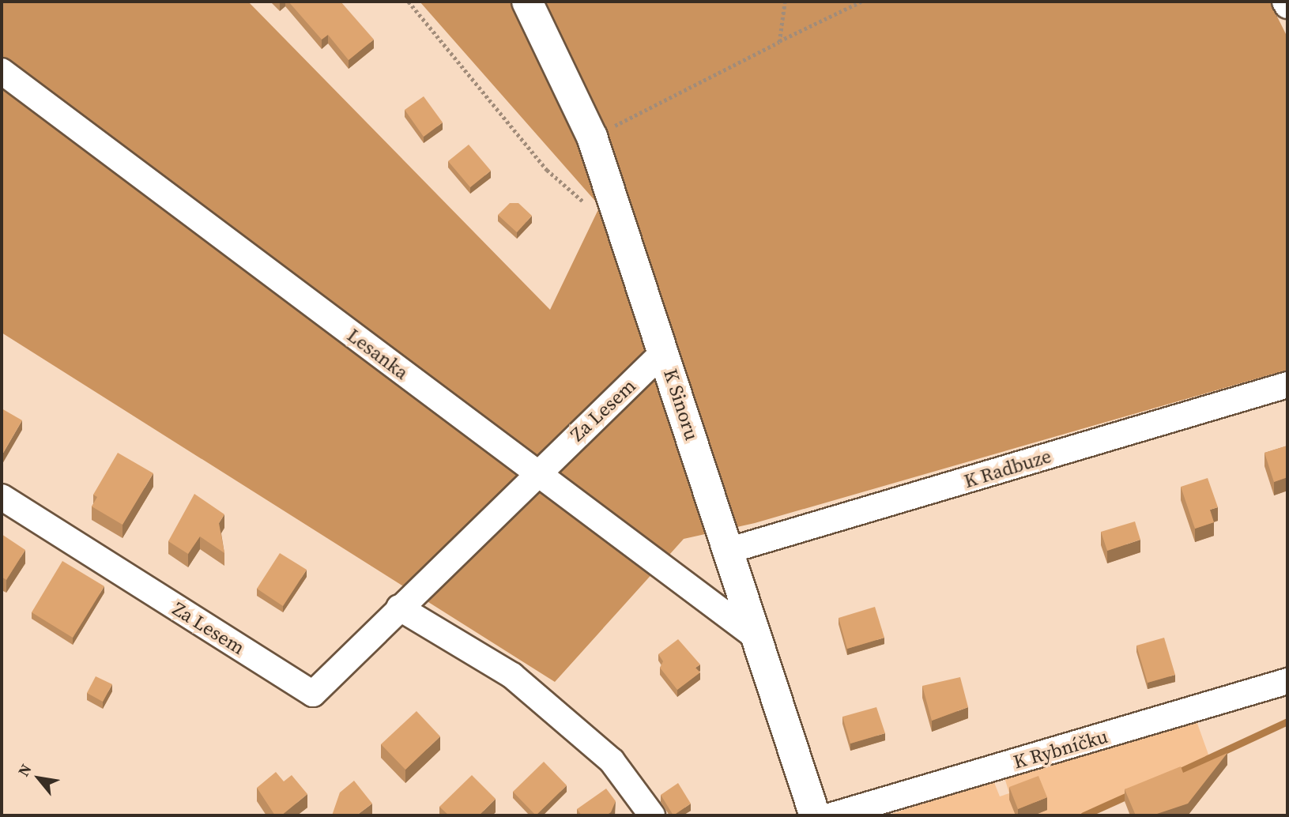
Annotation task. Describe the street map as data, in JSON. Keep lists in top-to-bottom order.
{
  "streets": {
    "street": [
      "Lesanka",
      "K Sinoru",
      "Za Lesem",
      "K Radbuze",
      "K Rybníčku"
    ]
  },
  "crossings": [
    ["Lesanka", "K Sinoru"],
    ["Lesanka", "Za Lesem"],
    ["K Sinoru", "Za Lesem"],
    ["K Sinoru", "K Radbuze"]
  ],
  "north": "top left"
}
